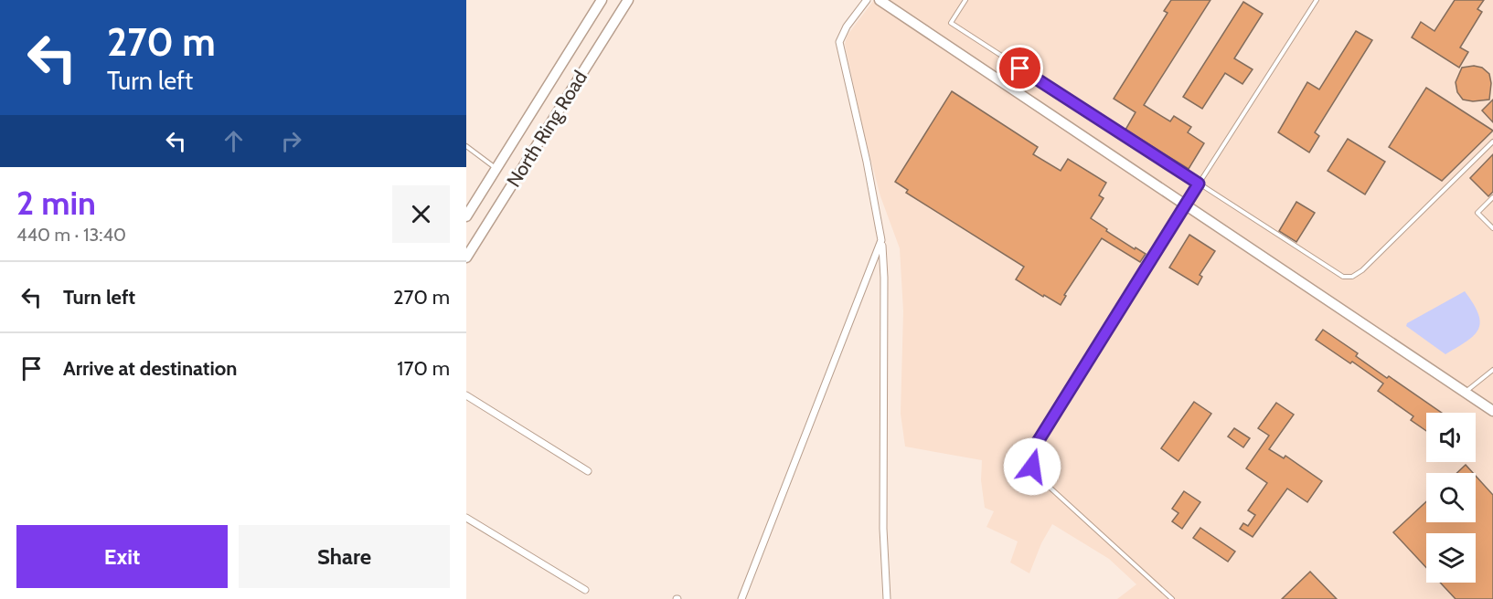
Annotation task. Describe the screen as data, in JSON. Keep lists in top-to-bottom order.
{
  "streets": {
    "street": ["North Ring Road"]
  },
  "page": {
    "turn": ["270 m", "Turn left"],
    "heading": ["2 min", "440 m · 13:40"],
    "list": [
      {
        "name": "Turn left",
        "value": "270 m"
      },
      {
        "name": "Arrive at destination",
        "value": "170 m"
      }
    ],
    "buttons": ["Exit", "Share"]
  }
}
